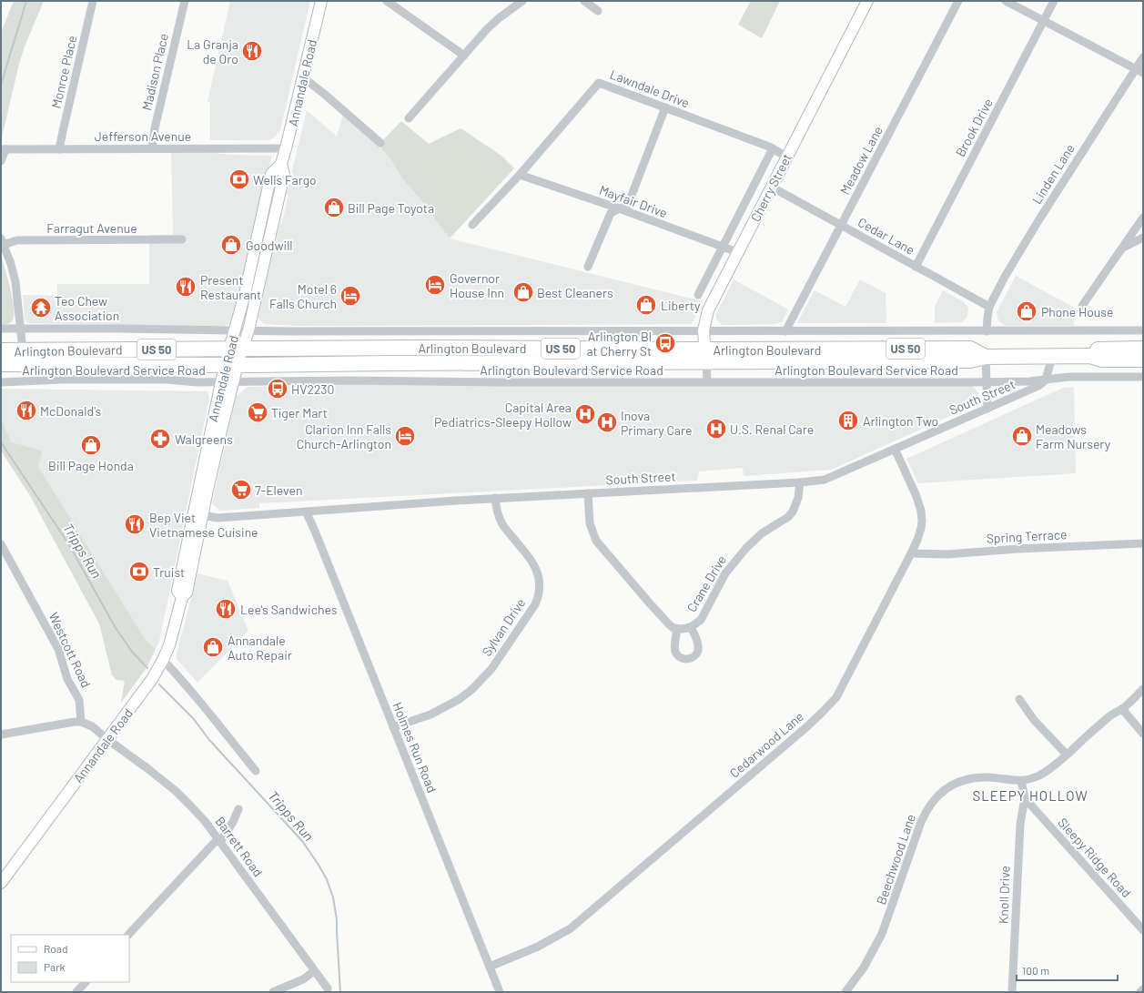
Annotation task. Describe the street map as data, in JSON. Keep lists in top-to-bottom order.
{
  "streets": {
    "highway": ["Arlington Boulevard", "US 50"],
    "main road": ["Annandale Road", "Cherry Street"],
    "street": [
      "Monroe Place",
      "Madison Place",
      "Lawndale Drive",
      "Brook Drive",
      "Jefferson Avenue",
      "Meadow Lane",
      "Linden Lane",
      "Mayfair Drive",
      "Farragut Avenue",
      "Cedar Lane",
      "Arlington Boulevard Service Road",
      "South Street",
      "Spring Terrace",
      "Crane Drive",
      "Sylvan Drive",
      "Westcott Road",
      "Cedarwood Lane",
      "Holmes Run Road",
      "Barrett Road",
      "Sleepy Ridge Road",
      "Beechwood Lane",
      "Knoll Drive"
    ]
  },
  "crossings": [
    ["Monroe Place", "Jefferson Avenue"],
    ["Madison Place", "Jefferson Avenue"],
    ["Annandale Road", "Jefferson Avenue"],
    ["Annandale Road", "Arlington Boulevard"],
    ["Annandale Road", "Arlington Boulevard Service Road"],
    ["Annandale Road", "South Street"],
    ["Annandale Road", "Barrett Road"],
    ["Lawndale Drive", "Cherry Street"],
    ["Lawndale Drive", "Mayfair Drive"],
    ["Brook Drive", "Cedar Lane"],
    ["Meadow Lane", "Cedar Lane"],
    ["Linden Lane", "Cedar Lane"],
    ["Cherry Street", "Mayfair Drive"],
    ["Cherry Street", "Cedar Lane"],
    ["Cherry Street", "Arlington Boulevard"],
    ["Cherry Street", "Arlington Boulevard Service Road"],
    ["Arlington Boulevard", "Arlington Boulevard Service Road"],
    ["Arlington Boulevard Service Road", "South Street"],
    ["South Street", "Crane Drive"],
    ["South Street", "Sylvan Drive"],
    ["South Street", "Cedarwood Lane"],
    ["South Street", "Holmes Run Road"],
    ["Spring Terrace", "Cedarwood Lane"],
    ["Sylvan Drive", "Holmes Run Road"],
    ["Cedarwood Lane", "Holmes Run Road"],
    ["Sleepy Ridge Road", "Beechwood Lane"],
    ["Sleepy Ridge Road", "Knoll Drive"]
  ],
  "districts": ["SLEEPY HOLLOW"],
  "water": ["Tripps Run"],
  "places": {
    "restaurant": [
      "La Granja de Oro",
      "Present Restaurant",
      "McDonald's",
      "Bep Viet Vietnamese Cuisine",
      "Lee's Sandwiches"
    ],
    "bank": ["Wells Fargo", "Truist"],
    "shop": [
      "Bill Page Toyota",
      "Goodwill",
      "Best Cleaners",
      "Liberty",
      "Phone House",
      "Meadows Farm Nursery",
      "Bill Page Honda",
      "Annandale Auto Repair"
    ],
    "hotel": ["Governor House Inn", "Motel 6 Falls Church", "Clarion Inn Falls Church-Arlington"],
    "temple": ["Teo Chew Association"],
    "bus stop": ["Arlington Bl at Cherry St", "HV2230"],
    "supermarket": ["Tiger Mart", "7-Eleven"],
    "hospital": ["Capital Area Pediatrics-Sleepy Hollow", "Inova Primary Care", "U.S. Renal Care"],
    "building": ["Arlington Two"],
    "pharmacy": ["Walgreens"]
  },
  "legend": ["Road", "Park"],
  "scale_bar": "100 m"
}
